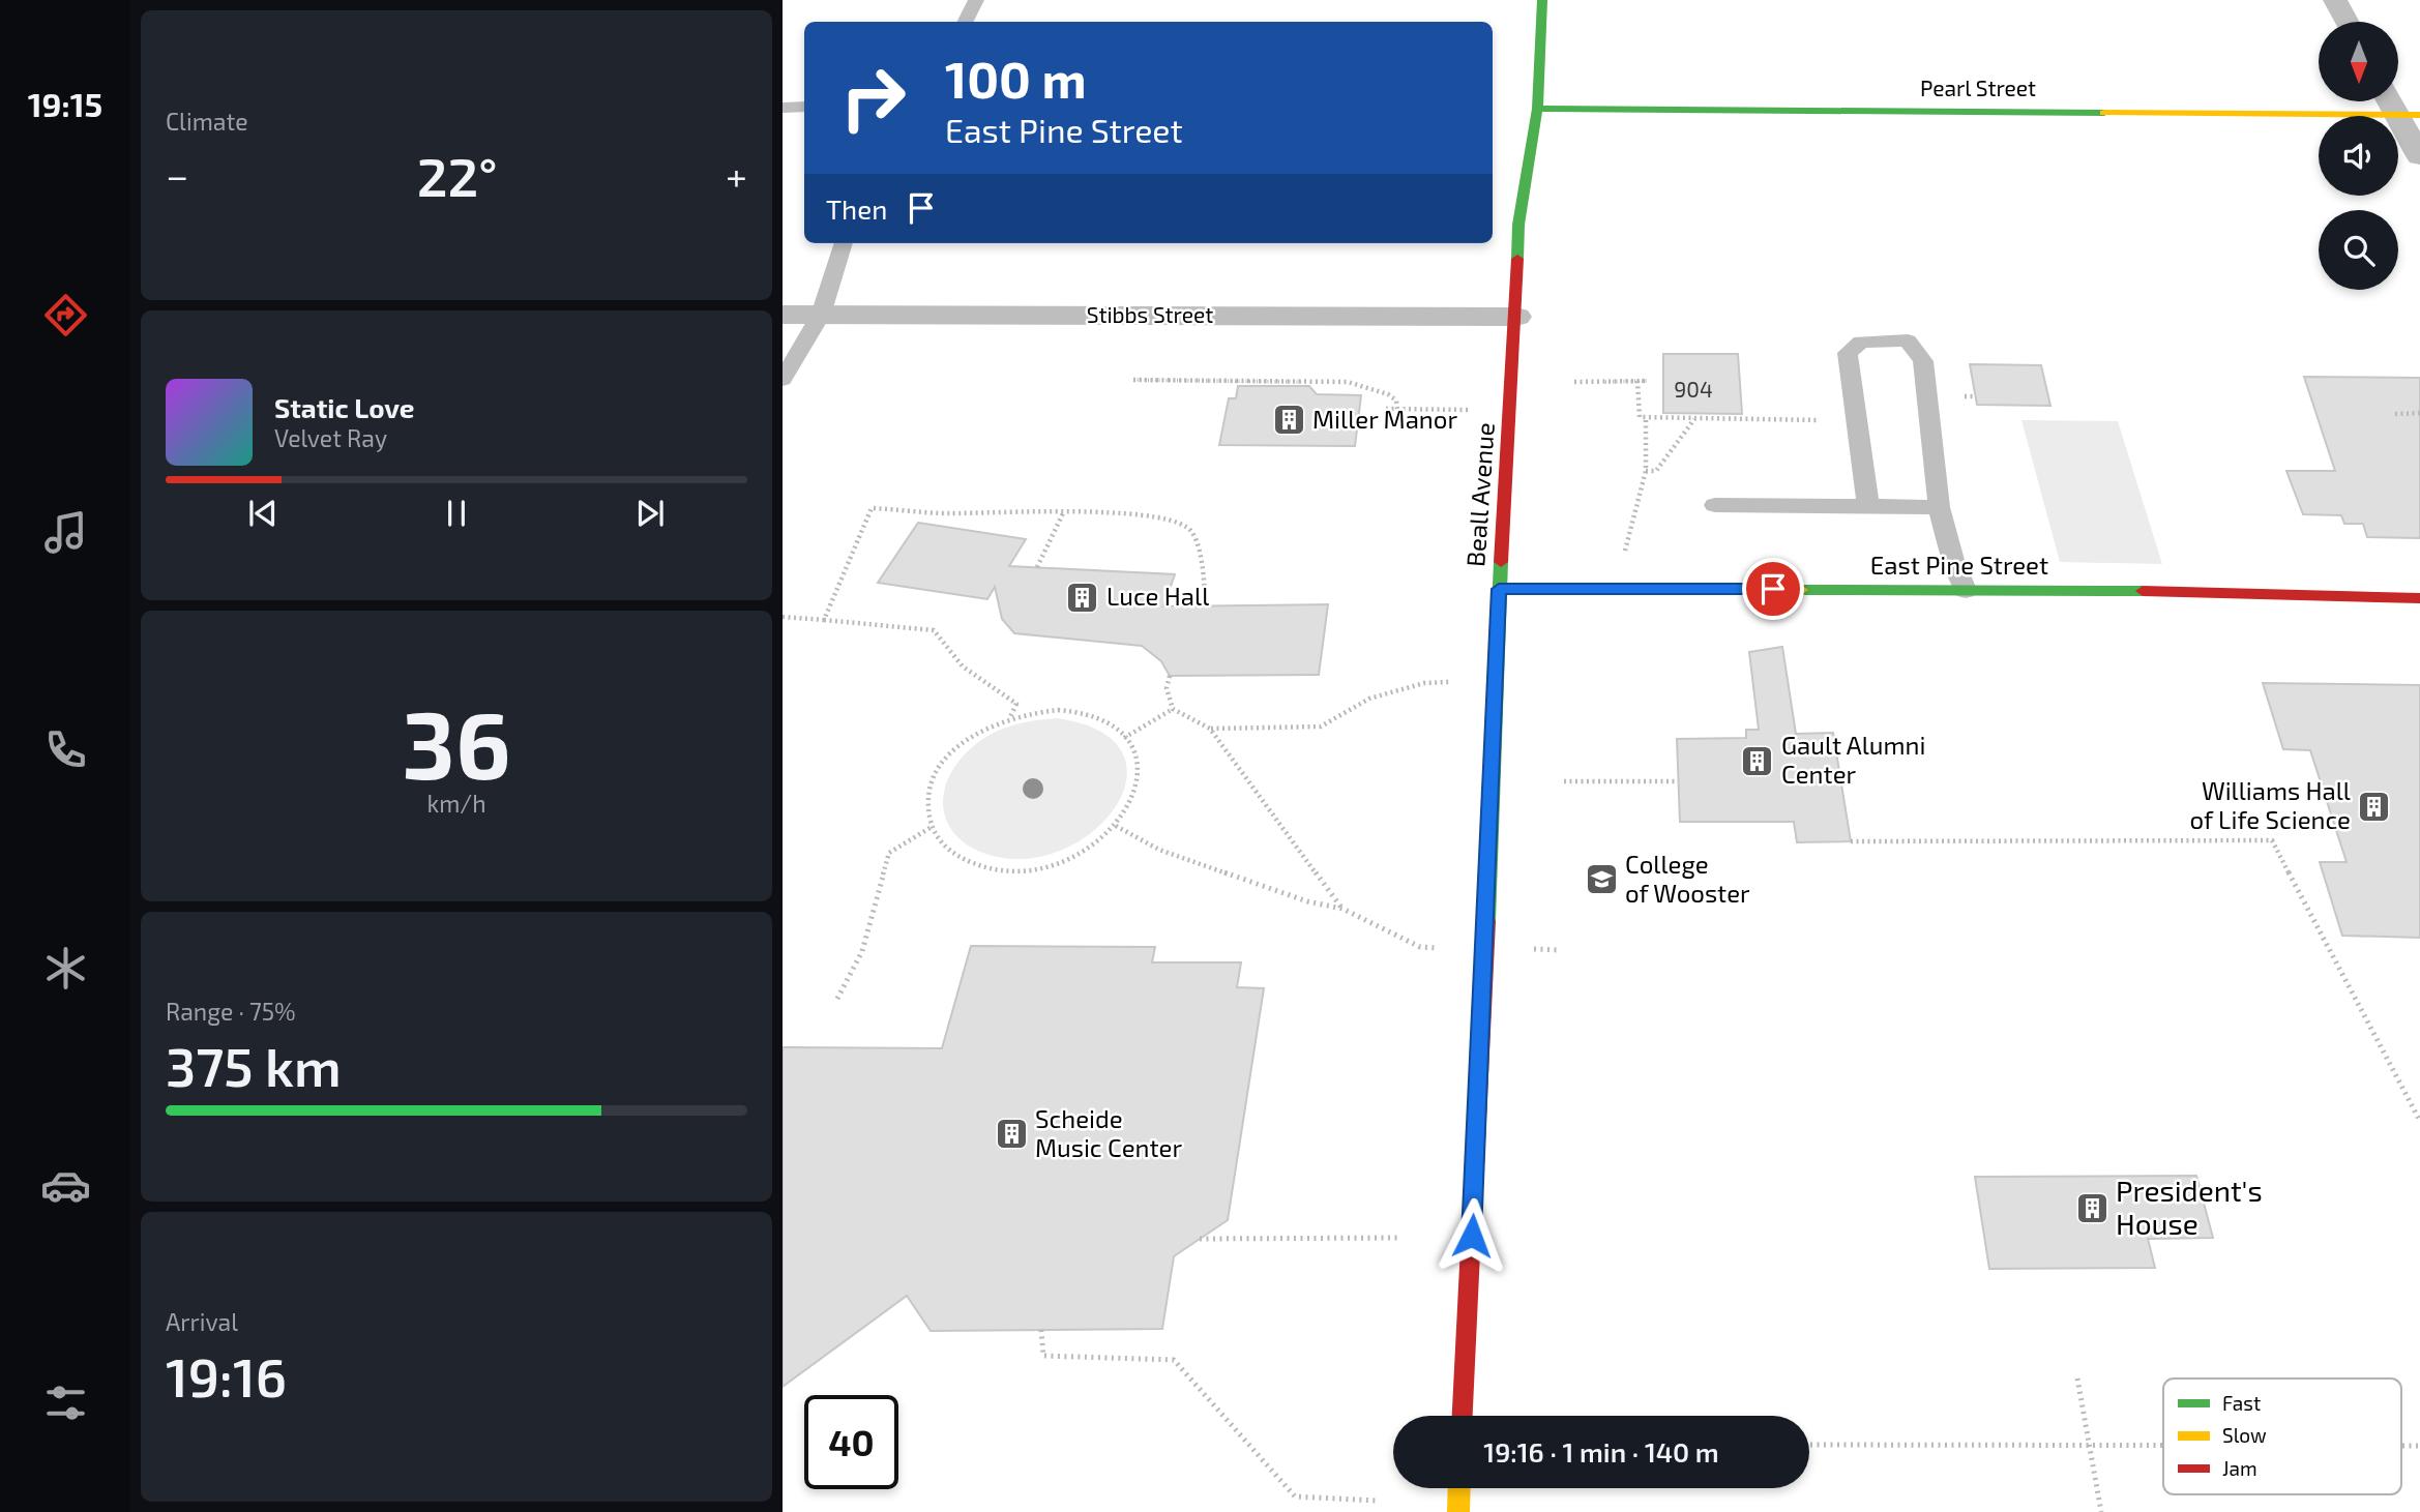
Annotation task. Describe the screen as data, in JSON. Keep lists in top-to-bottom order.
{
  "streets": {
    "street": [
      "Pearl Street",
      "Stibbs Street",
      "Beall Avenue",
      "East Pine Street"
    ]
  },
  "crossings": [
    ["Pearl Street", "Beall Avenue"],
    ["Stibbs Street", "Beall Avenue"],
    ["Beall Avenue", "East Pine Street"]
  ],
  "places": {
    "building": [
      "Miller Manor",
      "Luce Hall",
      "Gault Alumni Center",
      "Williams Hall of Life Science",
      "Scheide Music Center",
      "President's House"
    ],
    "school or university": ["College of Wooster"]
  },
  "house_numbers": ["904"],
  "legend": ["Fast", "Slow", "Jam"],
  "north": "bottom",
  "page": {
    "tabs": "19:15",
    "tile": [
      "Climate",
      ["36", "km/h"],
      ["Range · 75%", "375 km"],
      ["Arrival", "19:16"]
    ],
    "turn": ["100 m", "East Pine Street"],
    "heat": ["−", "22°", "+"],
    "then": "Then",
    "song": ["Static Love", "Velvet Ray"],
    "limit": "40",
    "trip": "19:16 · 1 min · 140 m"
  }
}
